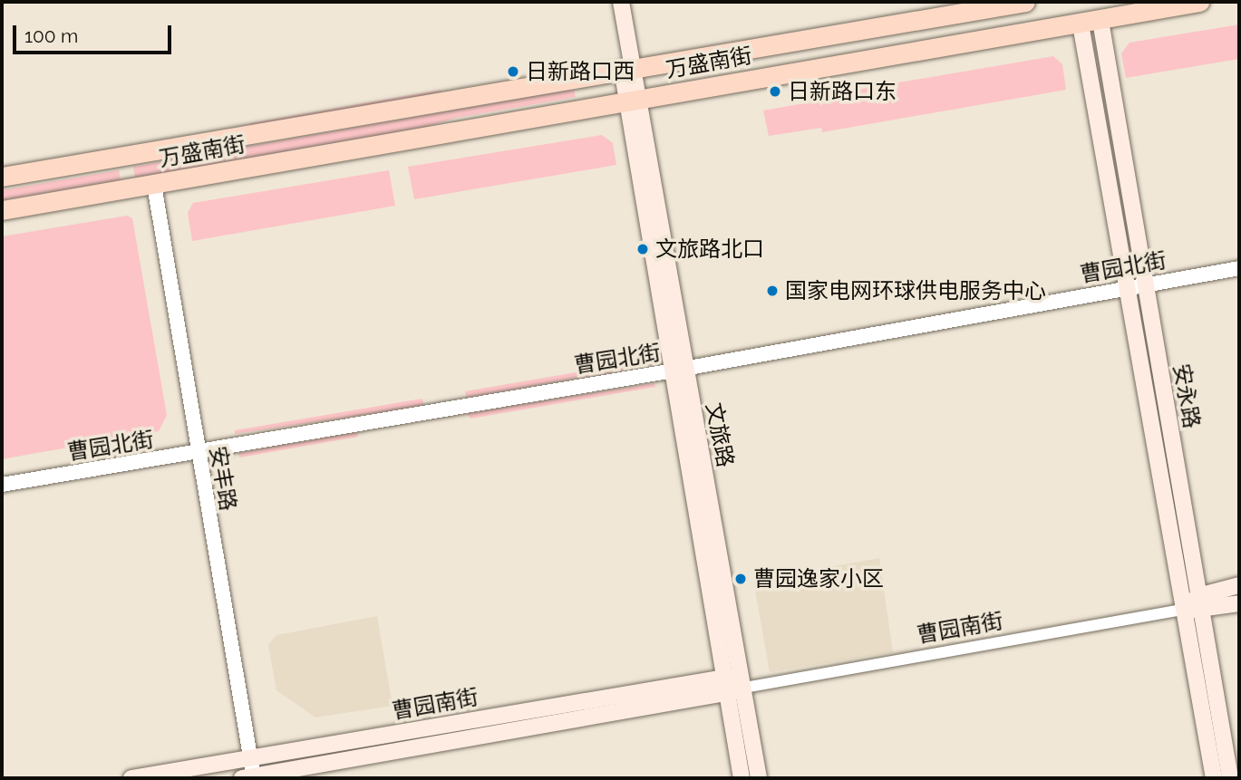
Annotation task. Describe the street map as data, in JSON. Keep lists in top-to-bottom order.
{
  "streets": {
    "main road": [
      "万盛南街",
      "安永路",
      "文旅路",
      "曹园南街"
    ],
    "street": ["曹园北街", "安丰路"]
  },
  "crossings": [
    ["万盛南街", "安永路"],
    ["万盛南街", "文旅路"],
    ["万盛南街", "安丰路"],
    ["曹园北街", "安永路"],
    ["曹园北街", "文旅路"],
    ["曹园北街", "安丰路"],
    ["安永路", "曹园南街"],
    ["文旅路", "曹园南街"],
    ["安丰路", "曹园南街"]
  ],
  "places": [
    "日新路口西",
    "日新路口东",
    "文旅路北口",
    "国家电网环球供电服务中心",
    "曹园逸家小区"
  ],
  "scale_bar": "100 m"
}
